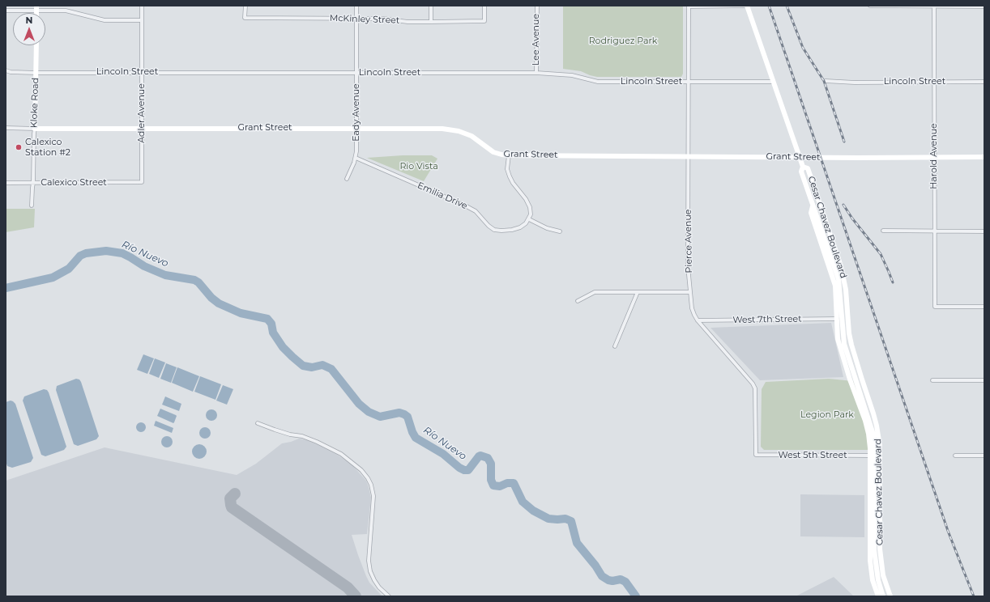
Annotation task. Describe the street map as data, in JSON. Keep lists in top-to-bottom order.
{
  "streets": {
    "main road": ["Kloke Road", "Grant Street", "Cesar Chavez Boulevard"],
    "street": [
      "McKinley Street",
      "Lee Avenue",
      "Lincoln Street",
      "Eady Avenue",
      "Adler Avenue",
      "Harold Avenue",
      "Calexico Street",
      "Emilia Drive",
      "Pierce Avenue",
      "West 7th Street",
      "West 5th Street"
    ]
  },
  "crossings": [
    ["McKinley Street", "Eady Avenue"],
    ["Lee Avenue", "Lincoln Street"],
    ["Lincoln Street", "Kloke Road"],
    ["Lincoln Street", "Eady Avenue"],
    ["Lincoln Street", "Adler Avenue"],
    ["Lincoln Street", "Harold Avenue"],
    ["Lincoln Street", "Cesar Chavez Boulevard"],
    ["Lincoln Street", "Pierce Avenue"],
    ["Kloke Road", "Grant Street"],
    ["Kloke Road", "Calexico Street"],
    ["Eady Avenue", "Grant Street"],
    ["Eady Avenue", "Emilia Drive"],
    ["Adler Avenue", "Grant Street"],
    ["Adler Avenue", "Calexico Street"],
    ["Grant Street", "Harold Avenue"],
    ["Grant Street", "Cesar Chavez Boulevard"],
    ["Grant Street", "Pierce Avenue"],
    ["Pierce Avenue", "West 7th Street"],
    ["Pierce Avenue", "West 5th Street"]
  ],
  "water": ["Río Nuevo"],
  "parks": ["Rodriguez Park", "Rio Vista", "Legion Park"],
  "places": ["Calexico Station #2"],
  "north": "top"
}
